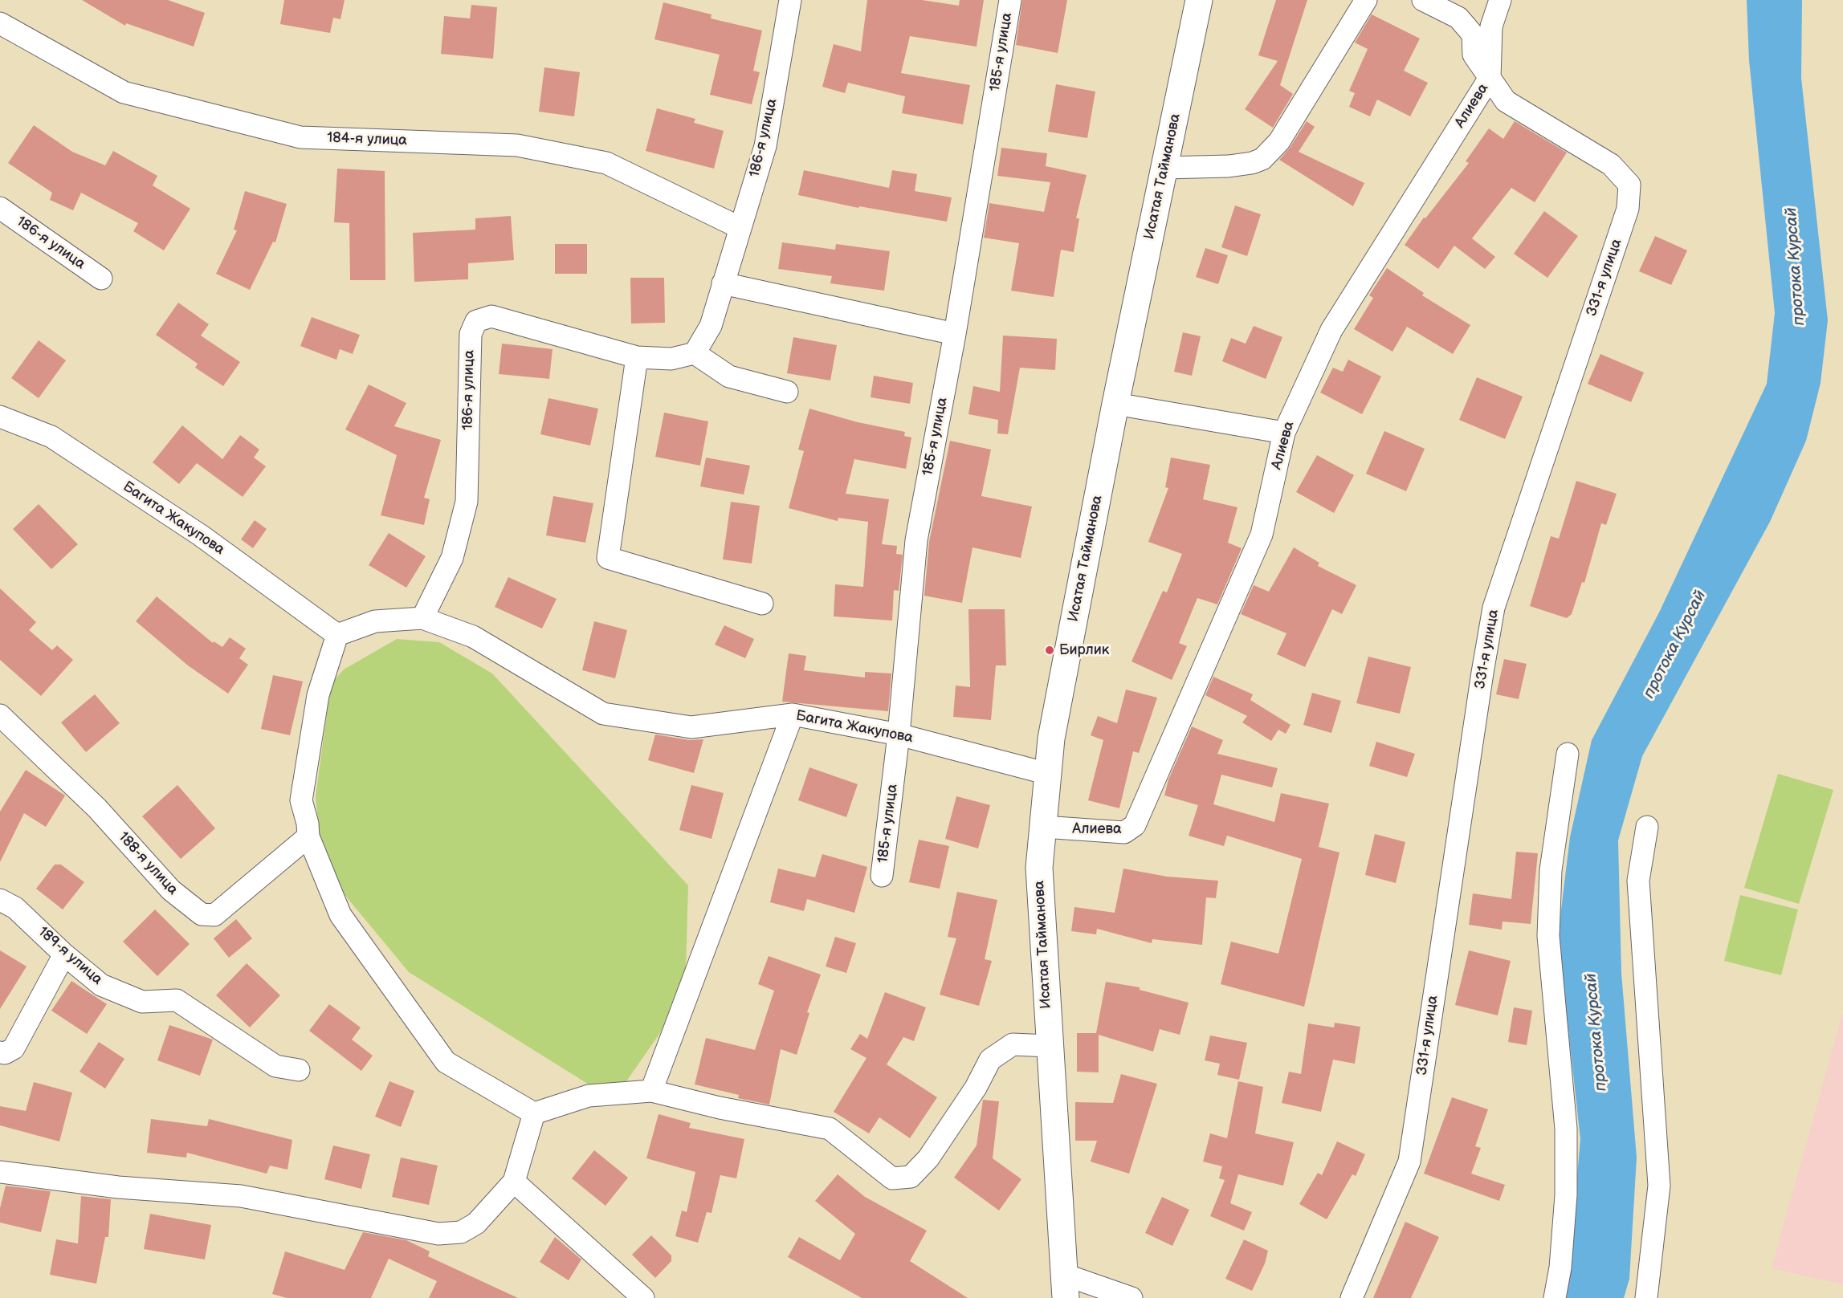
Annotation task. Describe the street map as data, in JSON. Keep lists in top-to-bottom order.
{
  "streets": {
    "street": [
      "185-я улица",
      "Алиева",
      "186-я улица",
      "184-я улица",
      "Исатая Тайманова",
      "331-я улица",
      "Багита Жакупова",
      "188-я улица",
      "189-я улица"
    ]
  },
  "crossings": [
    ["185-я улица", "Багита Жакупова"],
    ["Алиева", "Исатая Тайманова"],
    ["Алиева", "331-я улица"],
    ["186-я улица", "184-я улица"],
    ["186-я улица", "Багита Жакупова"],
    ["Исатая Тайманова", "Багита Жакупова"]
  ],
  "water": ["протока Курсай"],
  "places": ["Бирлик"]
}
